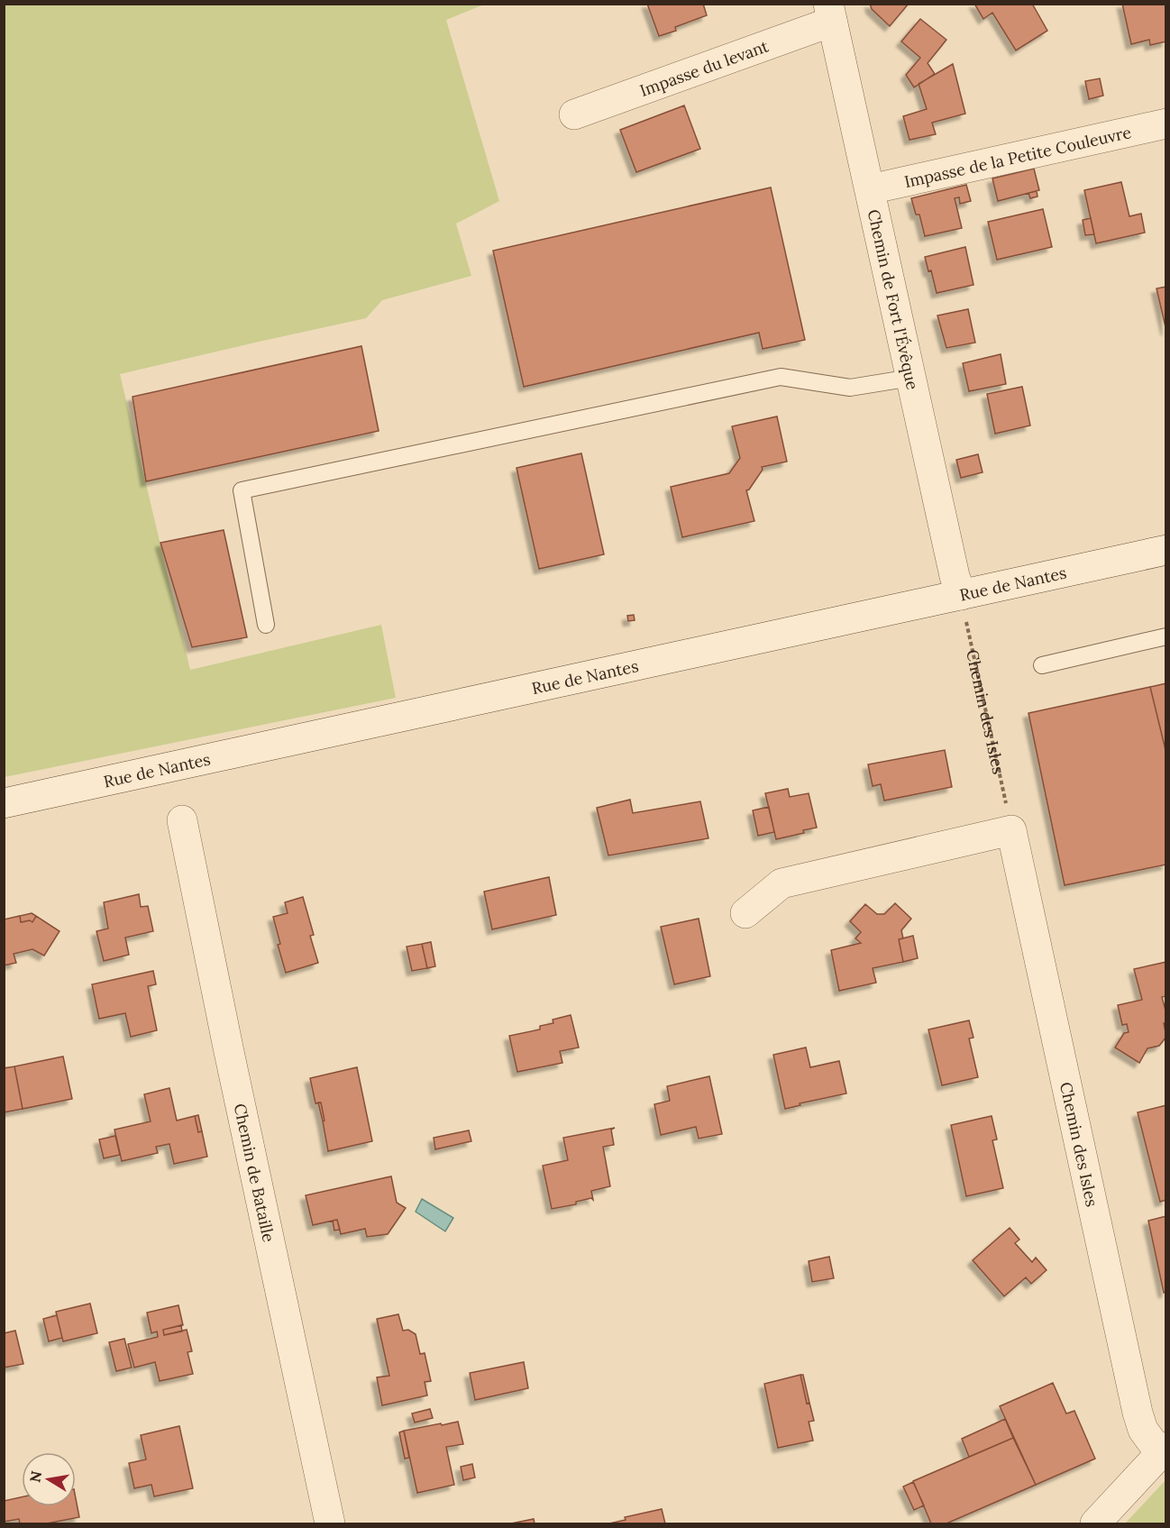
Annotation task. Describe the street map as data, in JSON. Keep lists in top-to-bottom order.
{
  "streets": {
    "street": [
      "Impasse du levant",
      "Impasse de la Petite Couleuvre",
      "Chemin de Fort l'Évêque",
      "Rue de Nantes",
      "Chemin des Isles",
      "Chemin de Bataille"
    ]
  },
  "crossings": [
    ["Impasse du levant", "Chemin de Fort l'Évêque"],
    ["Impasse de la Petite Couleuvre", "Chemin de Fort l'Évêque"],
    ["Chemin de Fort l'Évêque", "Rue de Nantes"],
    ["Chemin de Fort l'Évêque", "Chemin des Isles"],
    ["Rue de Nantes", "Chemin des Isles"]
  ],
  "north": "left"
}
